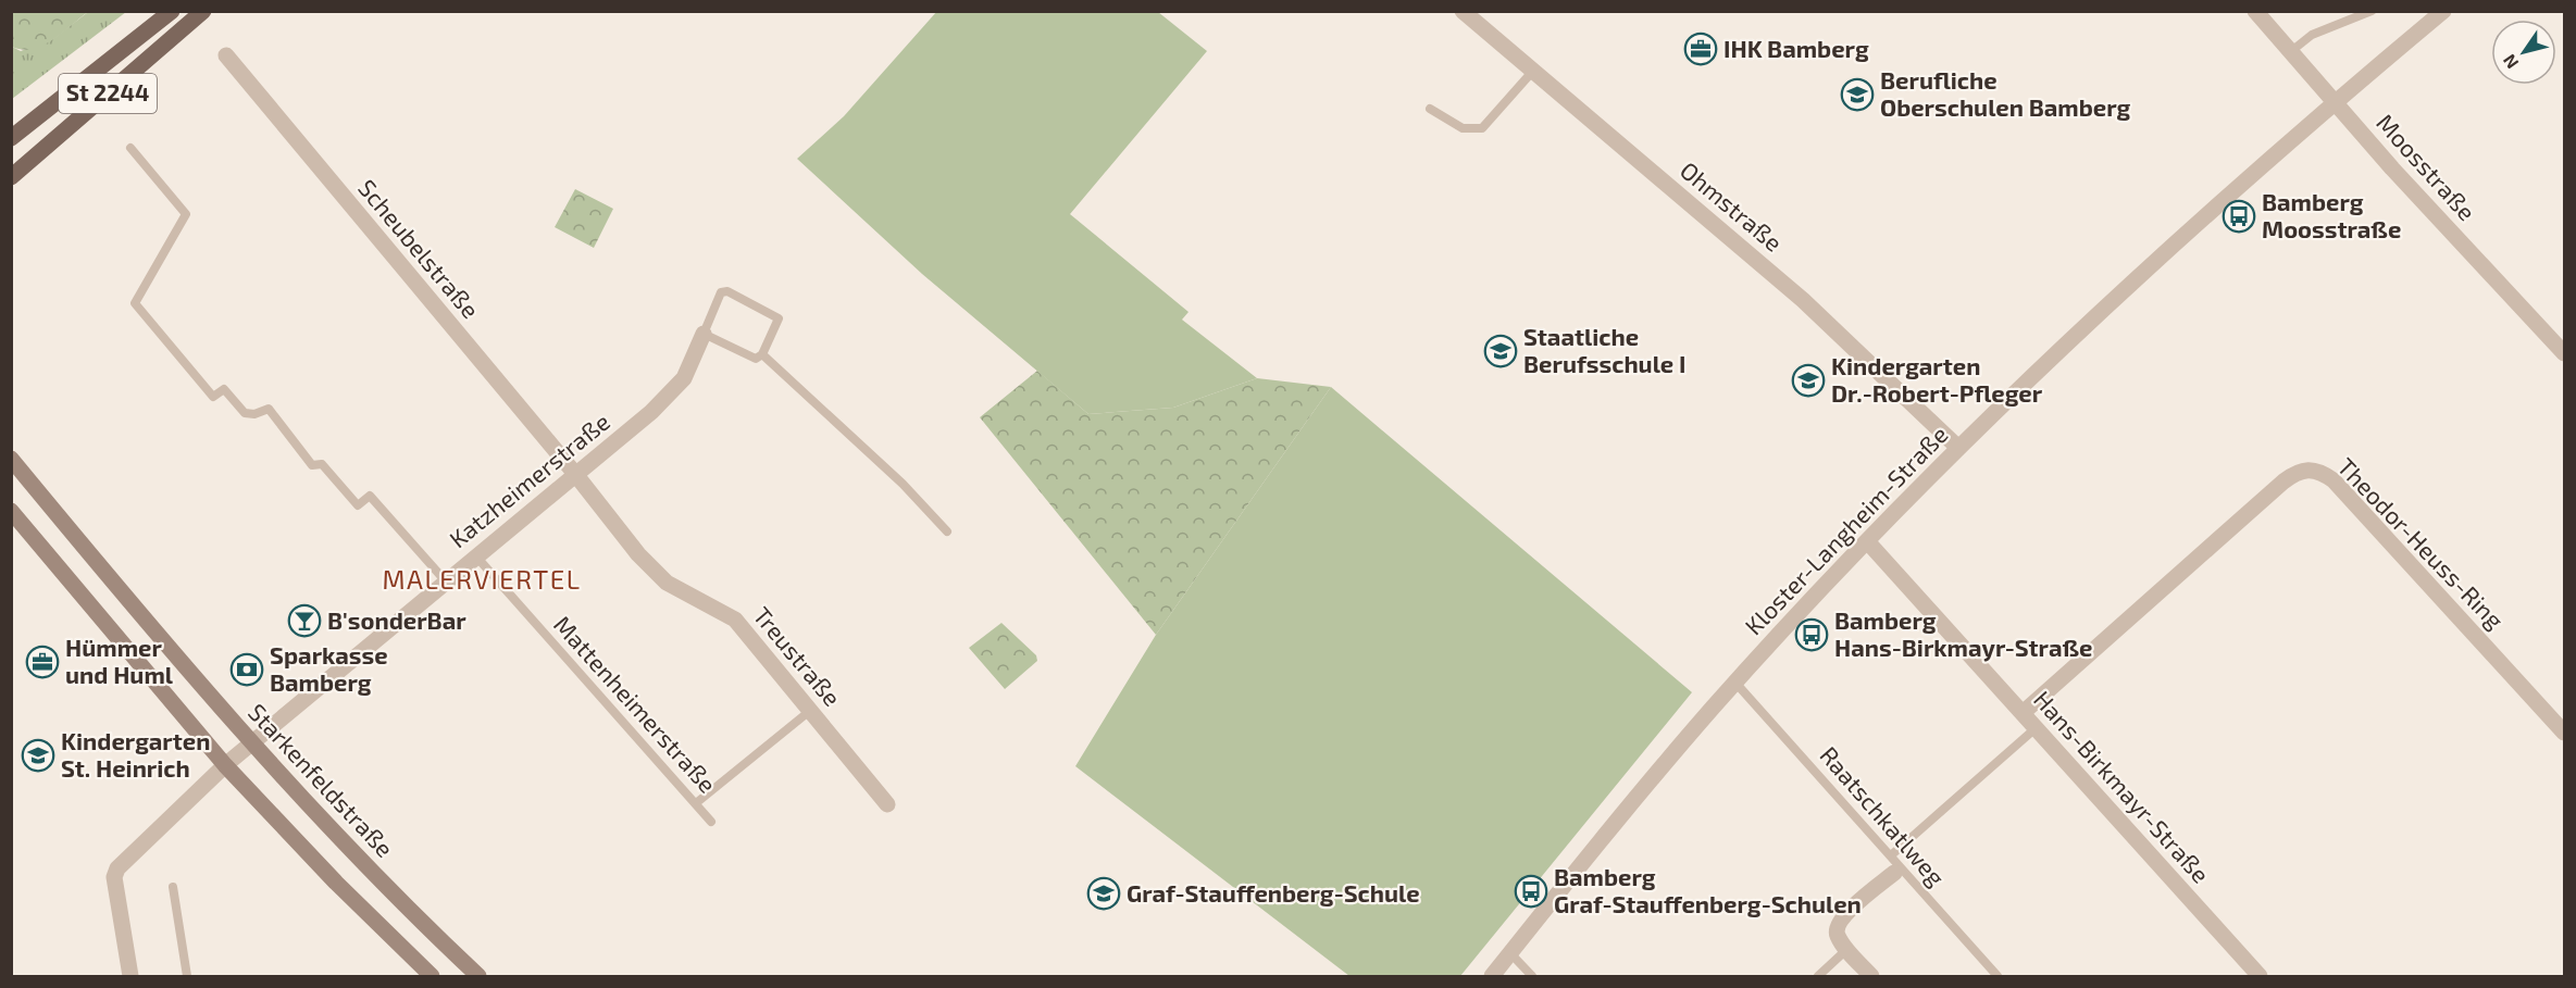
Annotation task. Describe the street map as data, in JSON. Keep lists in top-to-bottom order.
{
  "streets": {
    "main road": ["St 2244"],
    "street": [
      "Moosstraße",
      "Ohmstraße",
      "Scheubelstraße",
      "Katzheimerstraße",
      "Kloster-Langheim-Straße",
      "Theodor-Heuss-Ring",
      "Treustraße",
      "Starkenfeldstraße",
      "Hans-Birkmayr-Straße"
    ],
    "lane": ["Mattenheimerstraße", "Raatschkatlweg"]
  },
  "crossings": [
    ["Moosstraße", "Kloster-Langheim-Straße"],
    ["Ohmstraße", "Kloster-Langheim-Straße"],
    ["Scheubelstraße", "Katzheimerstraße"],
    ["Scheubelstraße", "Treustraße"],
    ["Katzheimerstraße", "Treustraße"],
    ["Katzheimerstraße", "Mattenheimerstraße"],
    ["Katzheimerstraße", "Starkenfeldstraße"],
    ["Kloster-Langheim-Straße", "Hans-Birkmayr-Straße"],
    ["Kloster-Langheim-Straße", "Raatschkatlweg"],
    ["Theodor-Heuss-Ring", "Hans-Birkmayr-Straße"]
  ],
  "districts": ["MALERVIERTEL"],
  "places": {
    "office": ["IHK Bamberg", "Hümmer und Huml"],
    "school or university": [
      "Berufliche Oberschulen Bamberg",
      "Staatliche Berufsschule I",
      "Kindergarten Dr.-Robert-Pfleger",
      "Kindergarten St. Heinrich",
      "Graf-Stauffenberg-Schule"
    ],
    "bus stop": ["Bamberg Moosstraße", "Bamberg Hans-Birkmayr-Straße", "Bamberg Graf-Stauffenberg-Schulen"],
    "bar": ["B'sonderBar"],
    "bank": ["Sparkasse Bamberg"]
  },
  "north": "bottom left"
}
